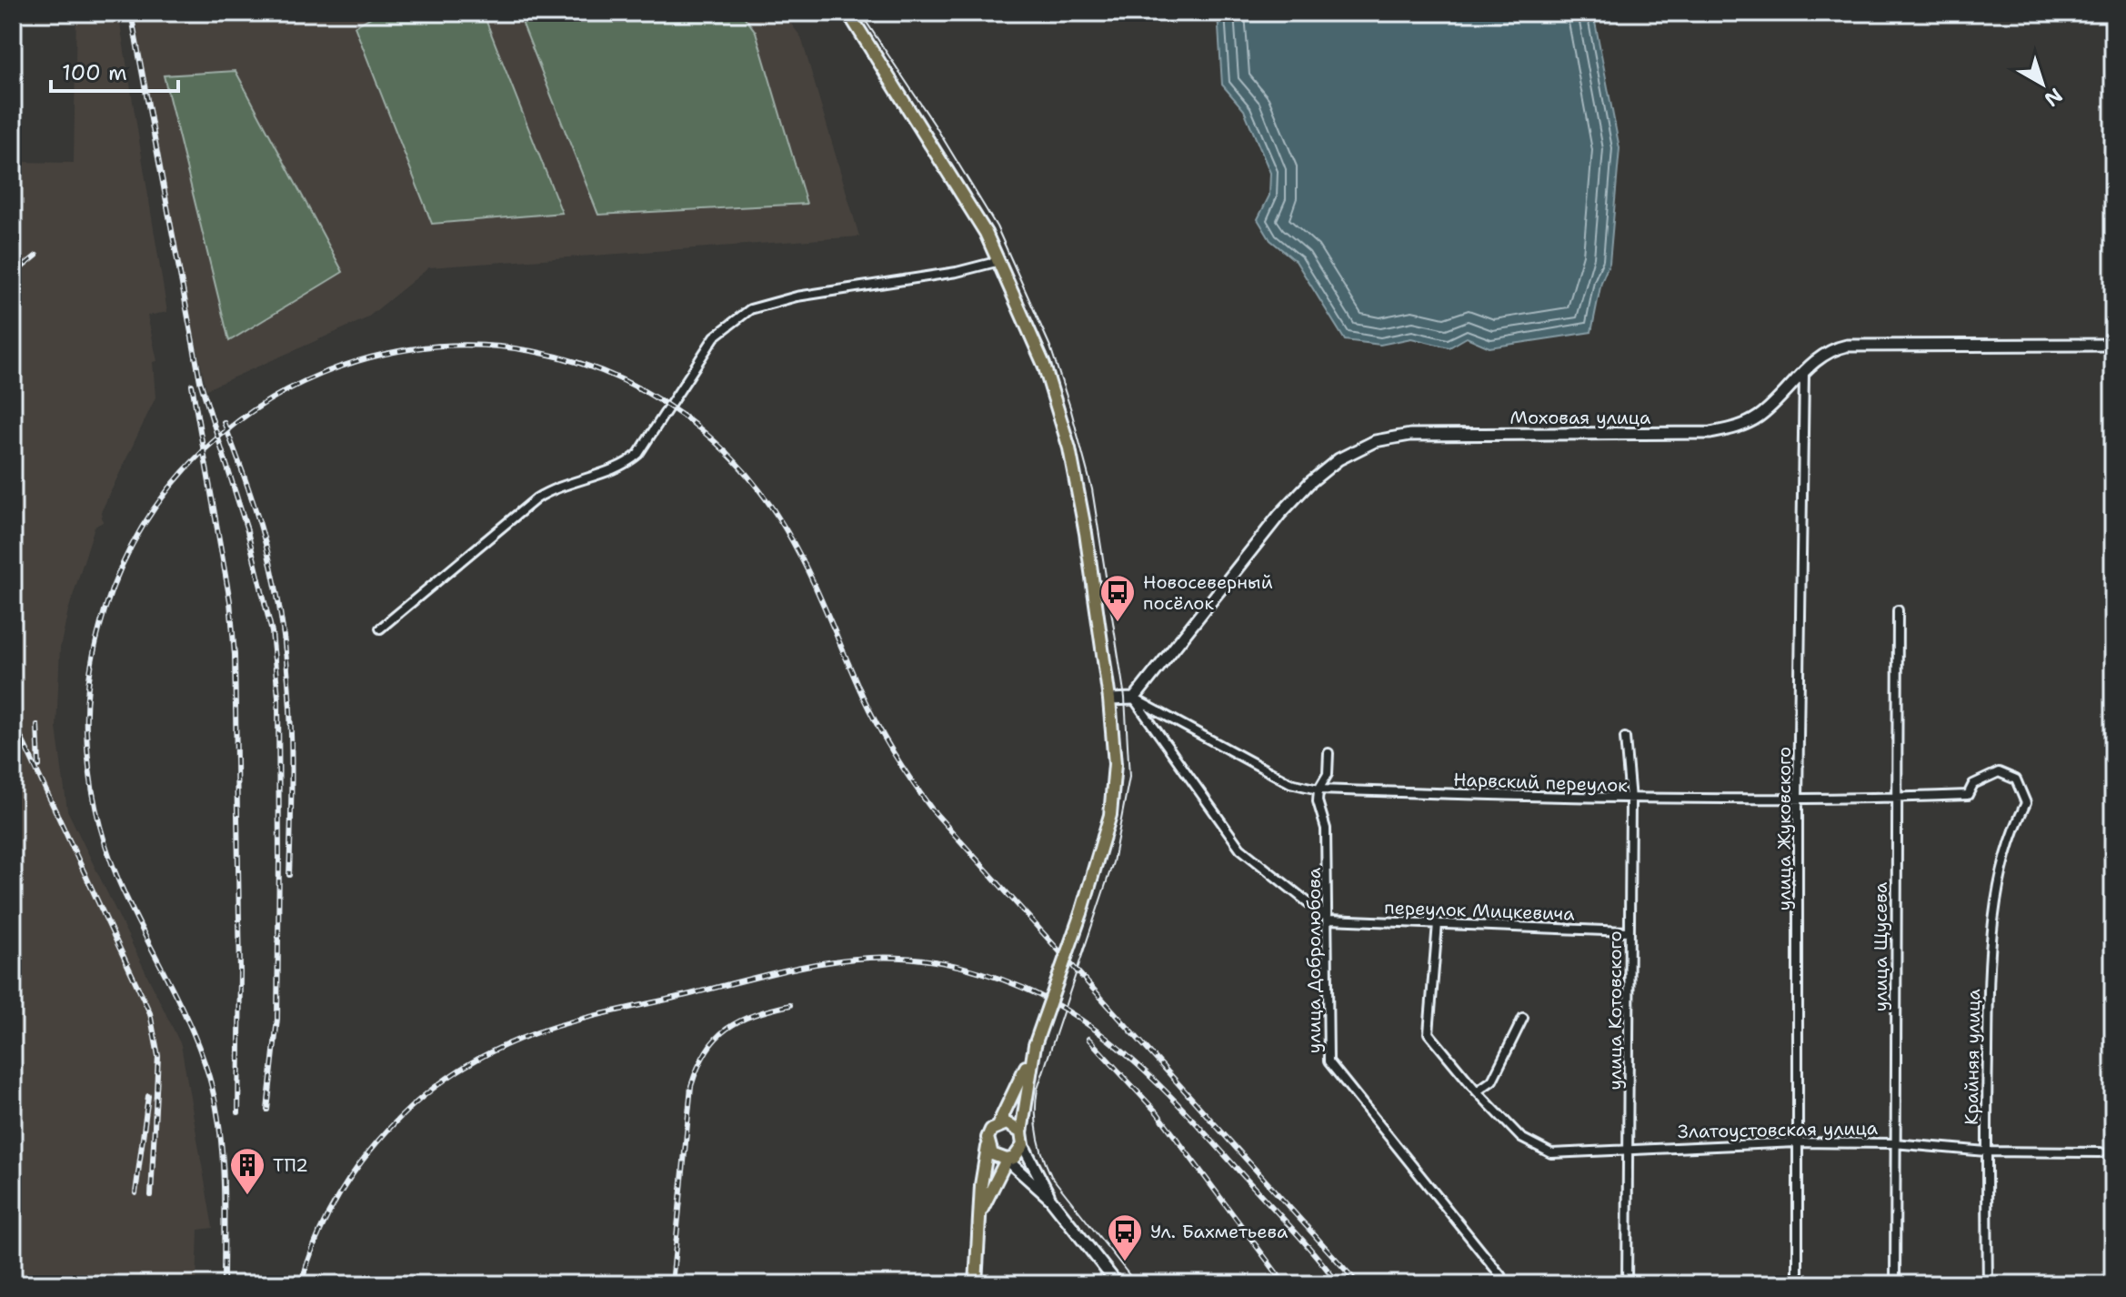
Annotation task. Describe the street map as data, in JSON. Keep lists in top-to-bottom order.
{
  "streets": {
    "street": [
      "Моховая улица",
      "Нарвский переулок",
      "улица Жуковского",
      "переулок Мицкевича",
      "улица Щусева",
      "улица Добролюбова",
      "улица Котовского",
      "Крайняя улица",
      "Златоустовская улица"
    ]
  },
  "crossings": [
    ["Моховая улица", "Нарвский переулок"],
    ["Моховая улица", "улица Жуковского"],
    ["Нарвский переулок", "улица Жуковского"],
    ["Нарвский переулок", "улица Щусева"],
    ["Нарвский переулок", "улица Добролюбова"],
    ["Нарвский переулок", "улица Котовского"],
    ["Нарвский переулок", "Крайняя улица"],
    ["улица Жуковского", "Златоустовская улица"],
    ["переулок Мицкевича", "улица Добролюбова"],
    ["переулок Мицкевича", "улица Котовского"],
    ["переулок Мицкевича", "Златоустовская улица"],
    ["улица Щусева", "Златоустовская улица"],
    ["улица Котовского", "Златоустовская улица"],
    ["Крайняя улица", "Златоустовская улица"]
  ],
  "places": {
    "bus stop": ["Новосеверный посёлок", "Ул. Бахметьева"],
    "building": ["ТП2"]
  },
  "scale_bar": "100 m",
  "north": "bottom right"
}
